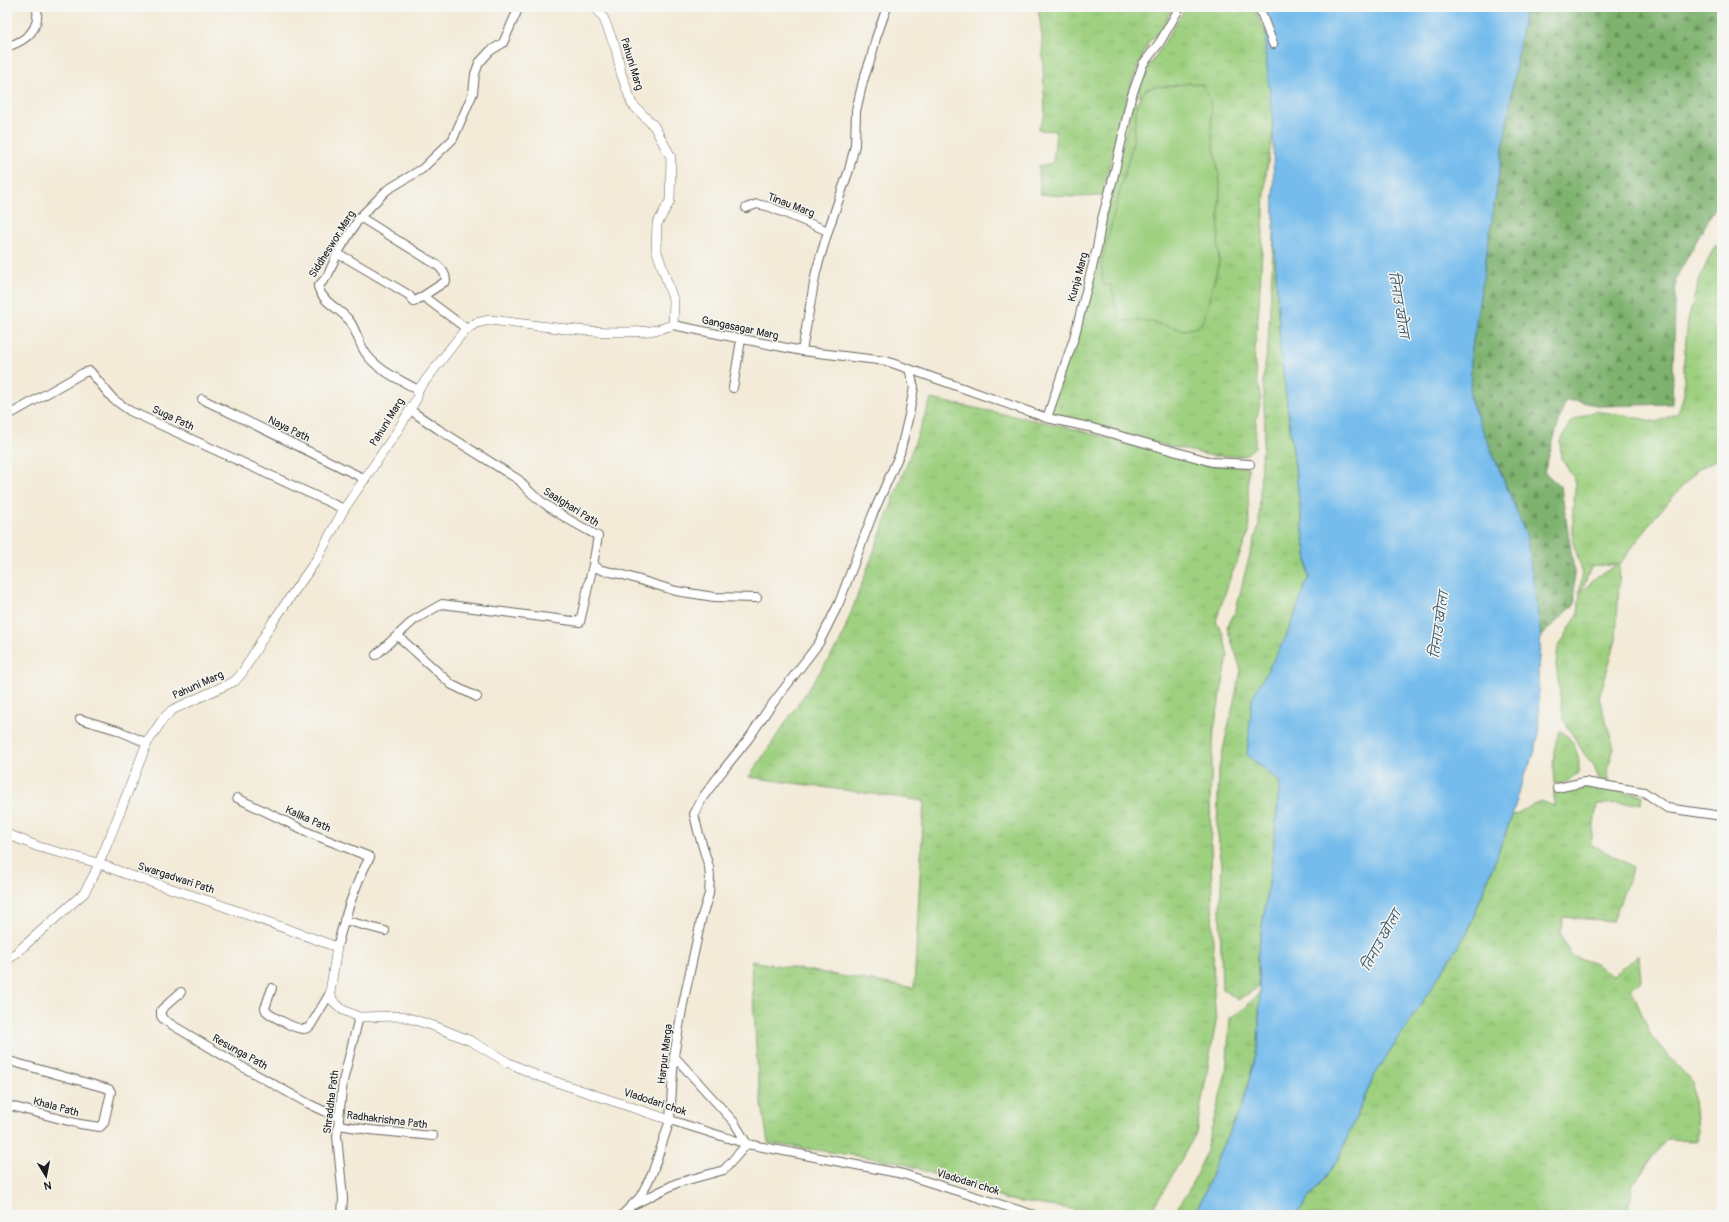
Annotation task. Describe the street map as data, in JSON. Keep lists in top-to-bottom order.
{
  "streets": {
    "street": [
      "Pahuni Marg",
      "Tinau Marg",
      "Siddheswor Marg",
      "Kunja Marg",
      "Gangasagar Marg",
      "Suga Path",
      "Naya Path",
      "Saalghari Path",
      "Kalika Path",
      "Swargadwari Path",
      "Resunga Path",
      "Harpur Marga",
      "Shraddha Path",
      "Vladodari chok",
      "Khala Path",
      "Radhakrishna Path"
    ]
  },
  "crossings": [
    ["Pahuni Marg", "Siddheswor Marg"],
    ["Pahuni Marg", "Gangasagar Marg"],
    ["Pahuni Marg", "Suga Path"],
    ["Pahuni Marg", "Naya Path"],
    ["Pahuni Marg", "Saalghari Path"],
    ["Pahuni Marg", "Swargadwari Path"],
    ["Gangasagar Marg", "Harpur Marga"],
    ["Resunga Path", "Shraddha Path"],
    ["Resunga Path", "Radhakrishna Path"],
    ["Harpur Marga", "Vladodari chok"],
    ["Shraddha Path", "Vladodari chok"],
    ["Shraddha Path", "Radhakrishna Path"]
  ],
  "water": ["तिनाउ खोला"],
  "north": "bottom"
}
